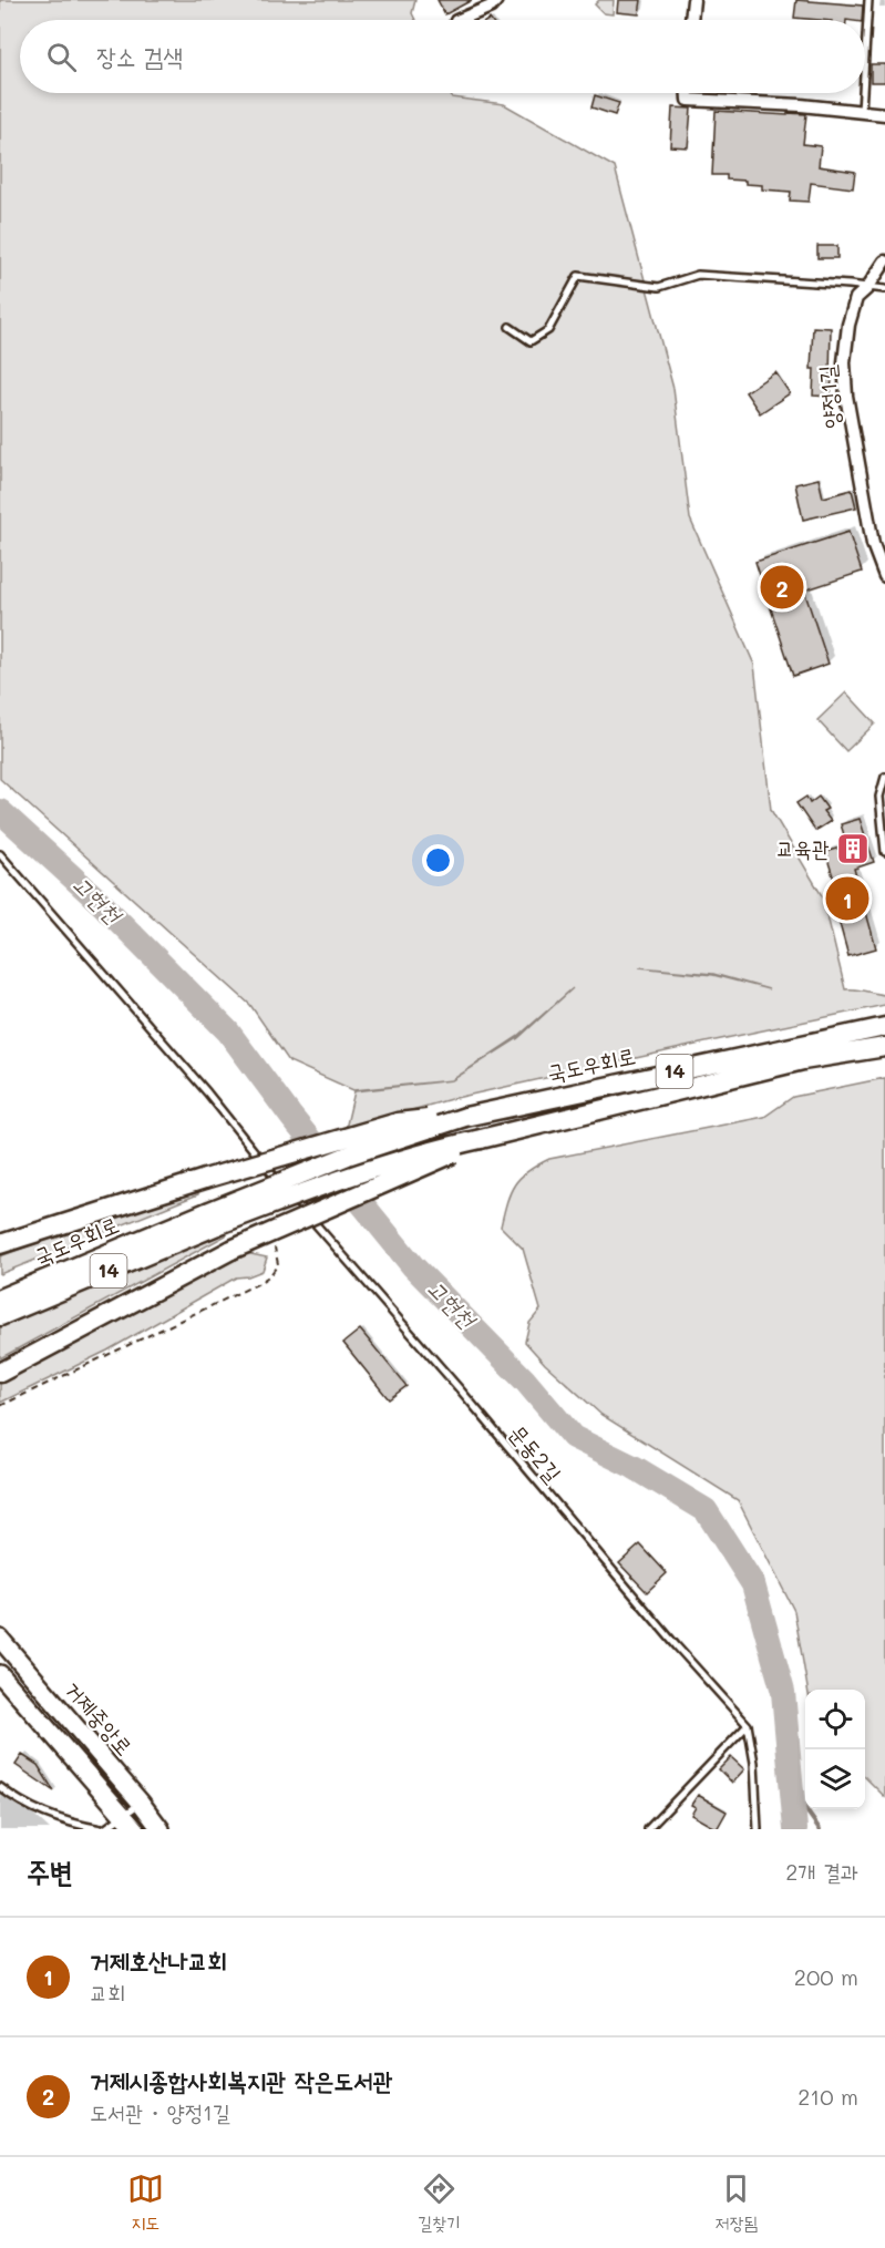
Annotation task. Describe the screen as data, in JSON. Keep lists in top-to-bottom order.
{
  "streets": {
    "highway": ["국도우회로", "14"],
    "main road": ["거제중앙로"],
    "street": ["양정1길"],
    "lane": ["문동2길"]
  },
  "crossings": [
    ["국도우회로", "14"]
  ],
  "water": ["고현천"],
  "places": {
    "building": ["교육관"]
  },
  "page": {
    "search": "장소 검색",
    "pins": ["2", "1"],
    "heading": ["주변", "2개 결과"],
    "list": [
      {
        "mark": "1",
        "name": "거제호산나교회",
        "note": "교회",
        "value": "200 m"
      },
      {
        "mark": "2",
        "name": "거제시종합사회복지관 작은도서관",
        "note": "도서관 · 양정1길",
        "value": "210 m"
      }
    ],
    "nav": ["지도", "길찾기", "저장됨"]
  }
}
